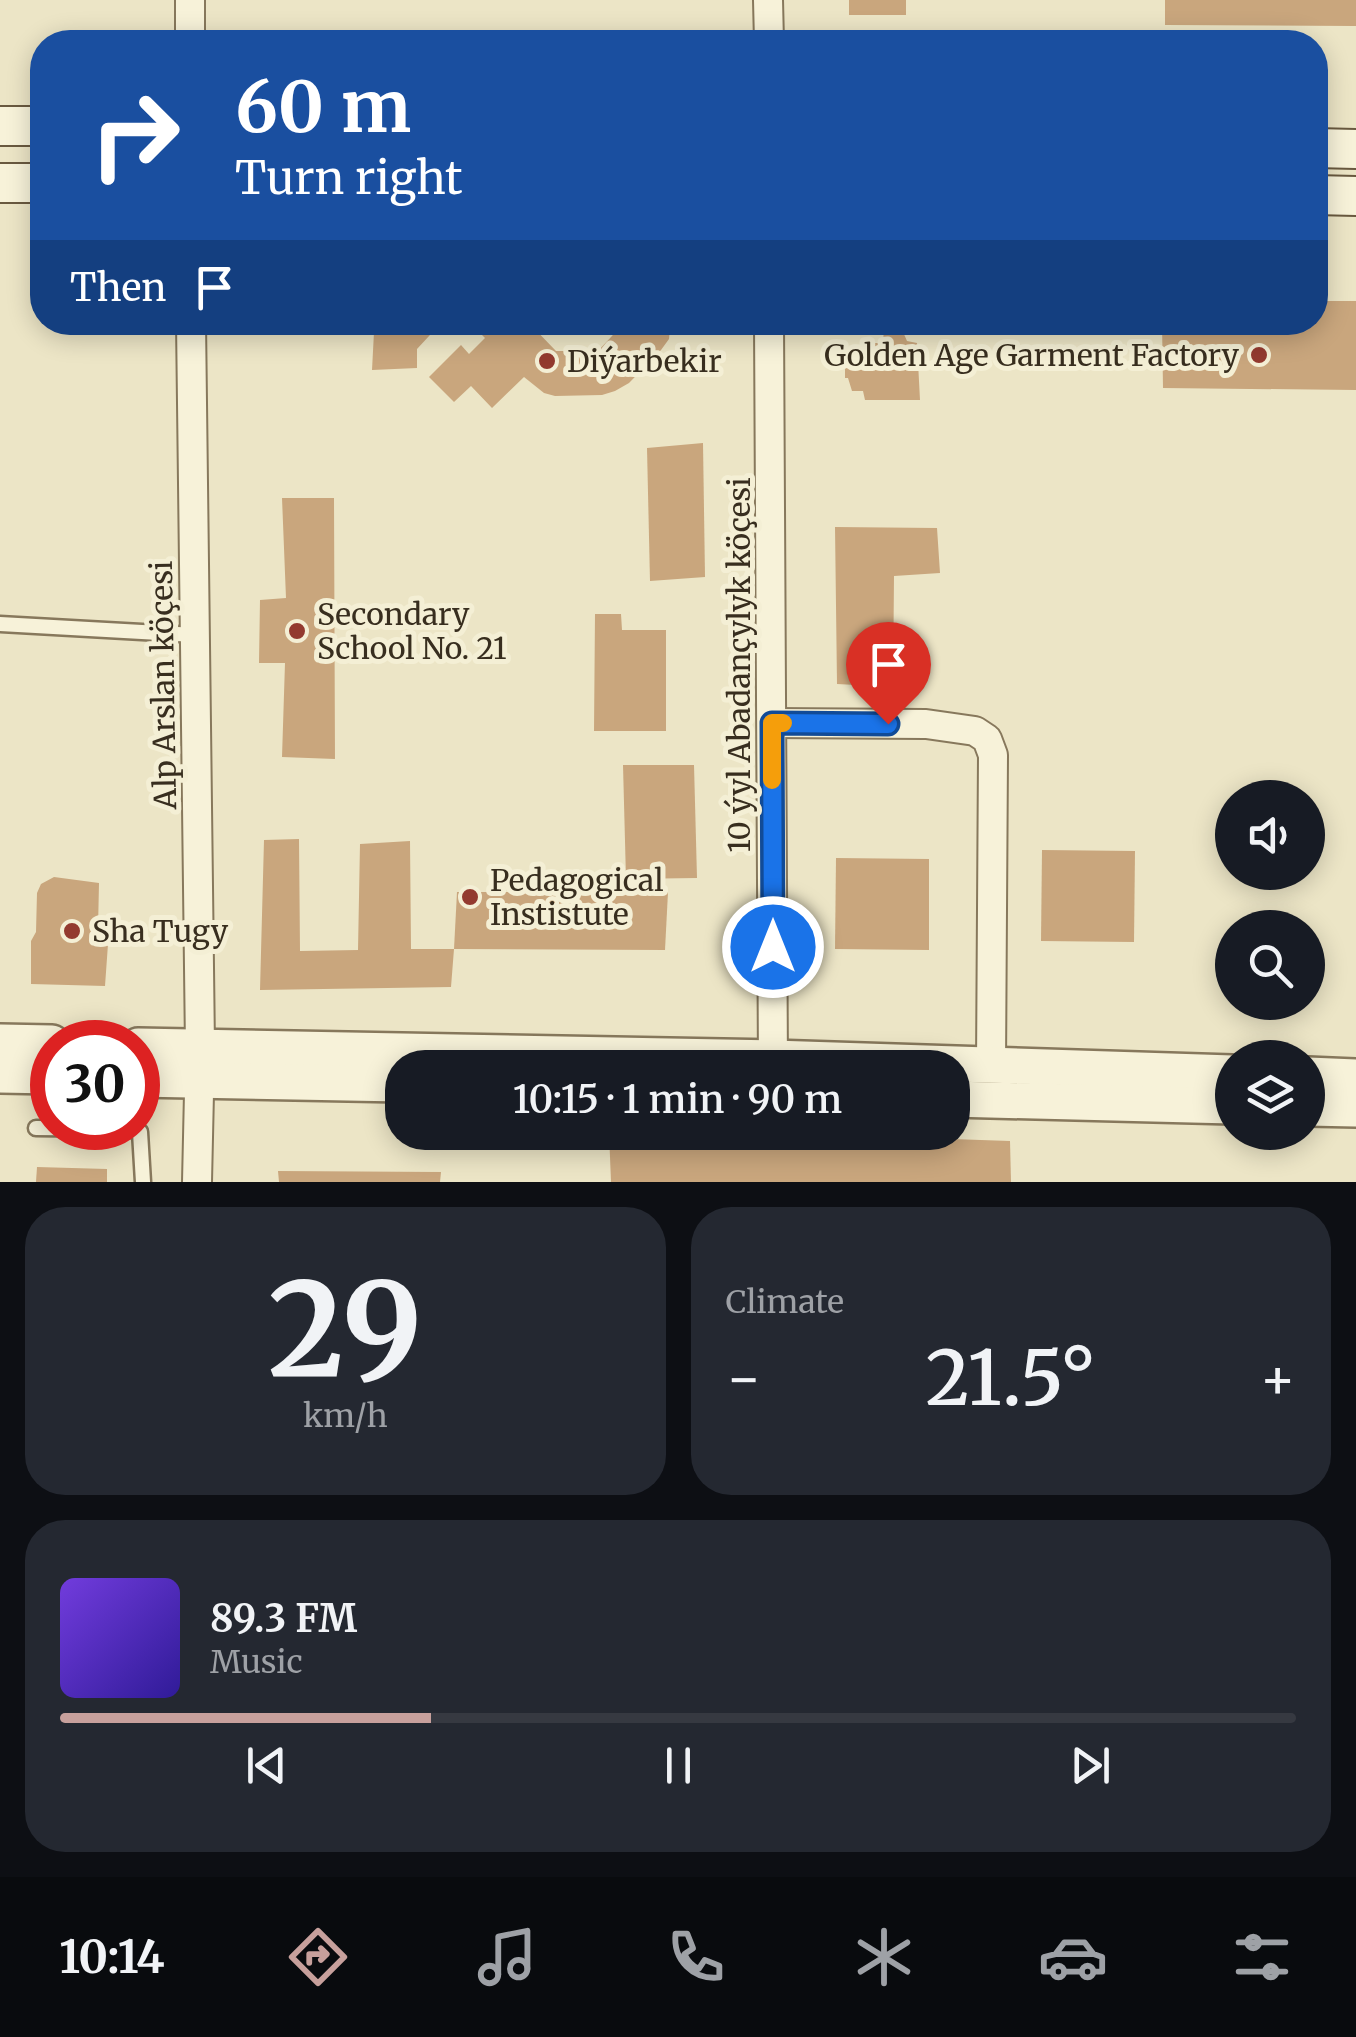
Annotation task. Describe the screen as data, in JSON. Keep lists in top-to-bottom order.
{
  "streets": {
    "street": ["10 ýyl Abadançylyk köçesi", "Alp Arslan köçesi"]
  },
  "places": [
    "Golden Age Garment Factory",
    "Diýarbekir",
    "Secondary School No. 21",
    "Pedagogical Instistute",
    "Sha Tugy"
  ],
  "page": {
    "turn": ["60 m", "Turn right"],
    "then": "Then",
    "limit": "30",
    "trip": "10:15 · 1 min · 90 m",
    "tile": [
      ["29", "km/h"],
      "Climate"
    ],
    "heat": ["−", "21.5°", "+"],
    "song": ["89.3 FM", "Music"],
    "tabs": "10:14"
  }
}
